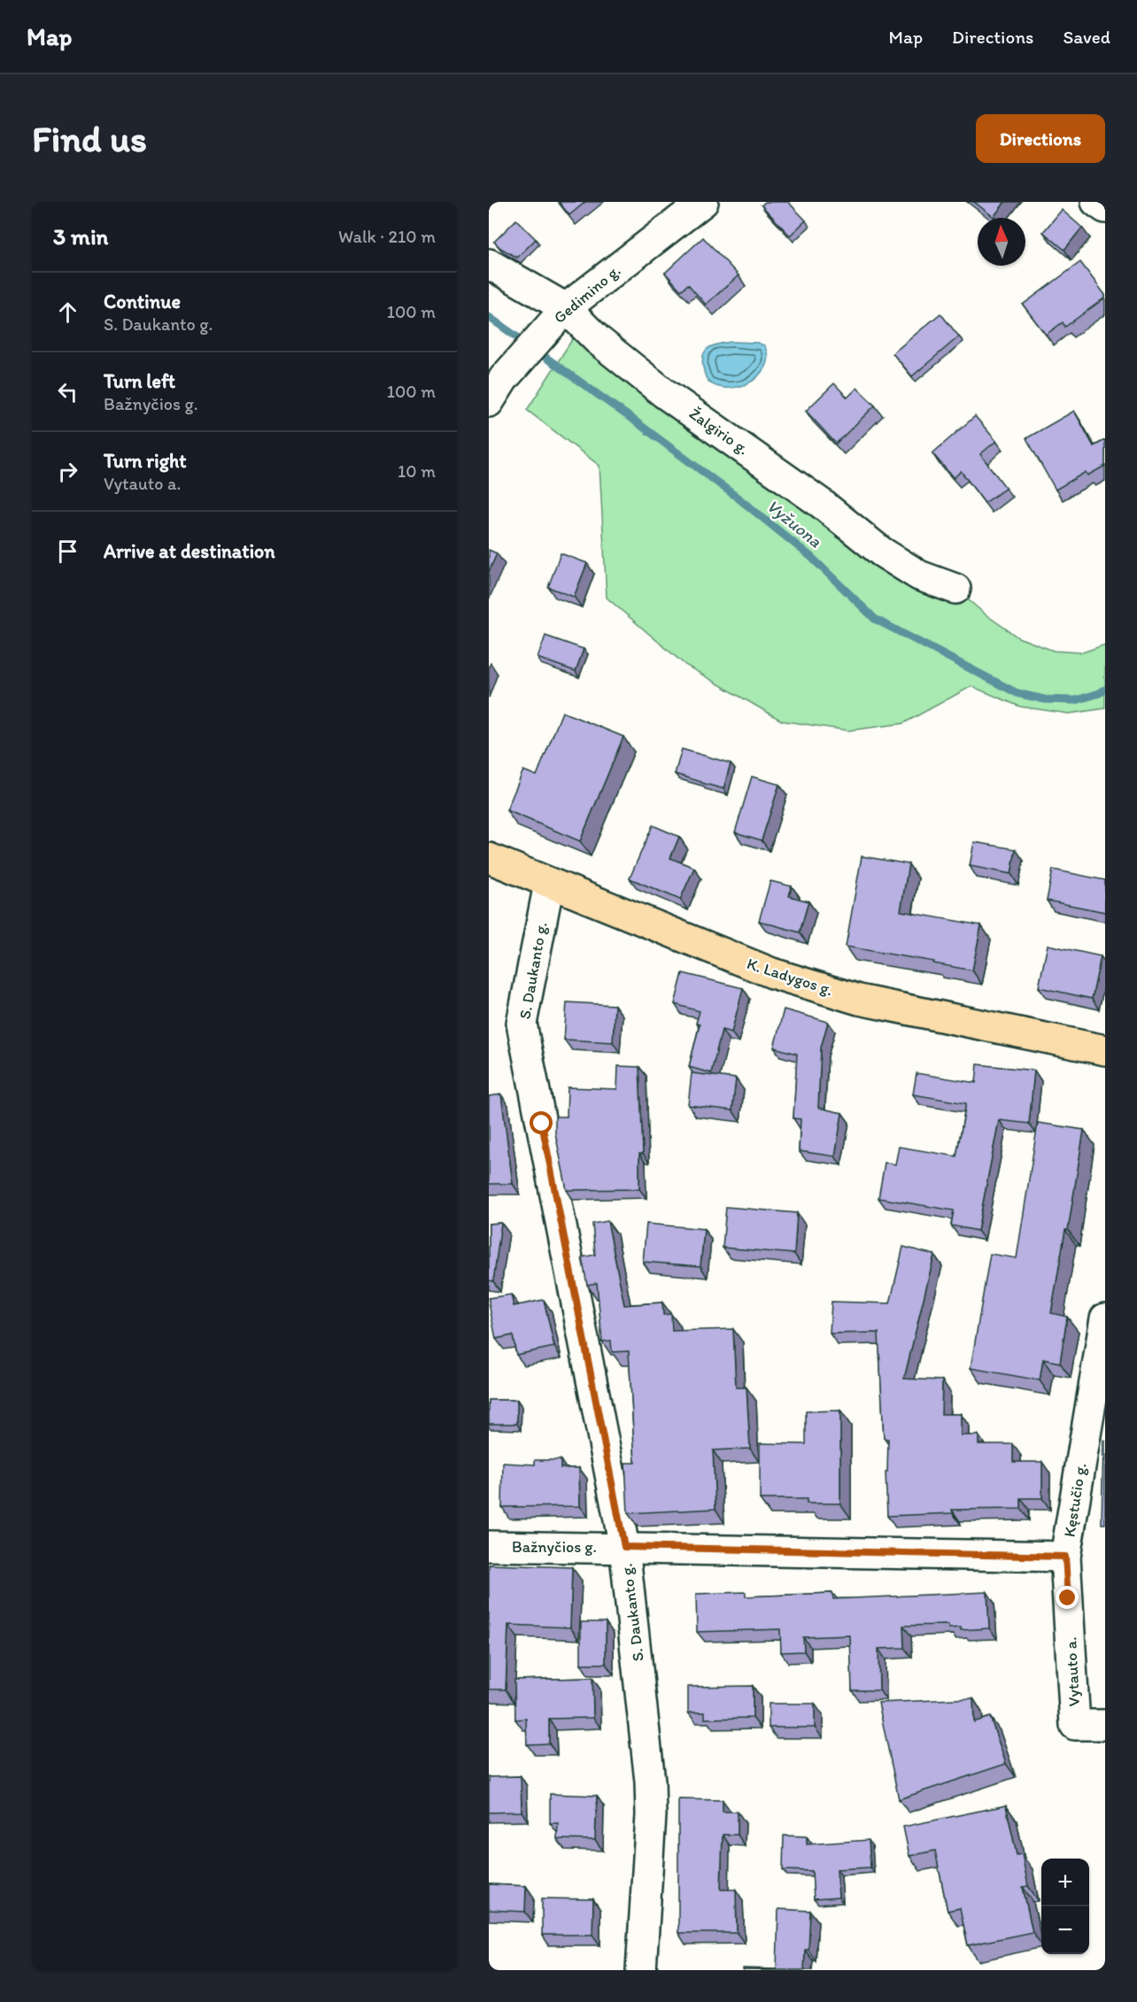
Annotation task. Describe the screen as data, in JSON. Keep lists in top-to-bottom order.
{
  "streets": {
    "main road": ["K. Ladygos g."],
    "street": [
      "Gedimino g.",
      "Žalgirio g.",
      "S. Daukanto g.",
      "Kęstučio g.",
      "Bažnyčios g.",
      "Vytauto a."
    ]
  },
  "crossings": [
    ["Gedimino g.", "Žalgirio g."],
    ["S. Daukanto g.", "K. Ladygos g."],
    ["S. Daukanto g.", "Bažnyčios g."],
    ["Kęstučio g.", "Bažnyčios g."],
    ["Kęstučio g.", "Vytauto a."],
    ["Bažnyčios g.", "Vytauto a."]
  ],
  "water": ["Vyžuona"],
  "north": "top",
  "page": {
    "header": "Map",
    "nav": ["Map", "Directions", "Saved"],
    "buttons": "Directions",
    "title": "Find us",
    "heading": ["3 min", "Walk · 210 m"],
    "list": [
      ["Continue", "S. Daukanto g.", "100 m"],
      ["Turn left", "Bažnyčios g.", "100 m"],
      ["Turn right", "Vytauto a.", "10 m"],
      "Arrive at destination"
    ],
    "map_buttons": ["+", "−"]
  }
}
